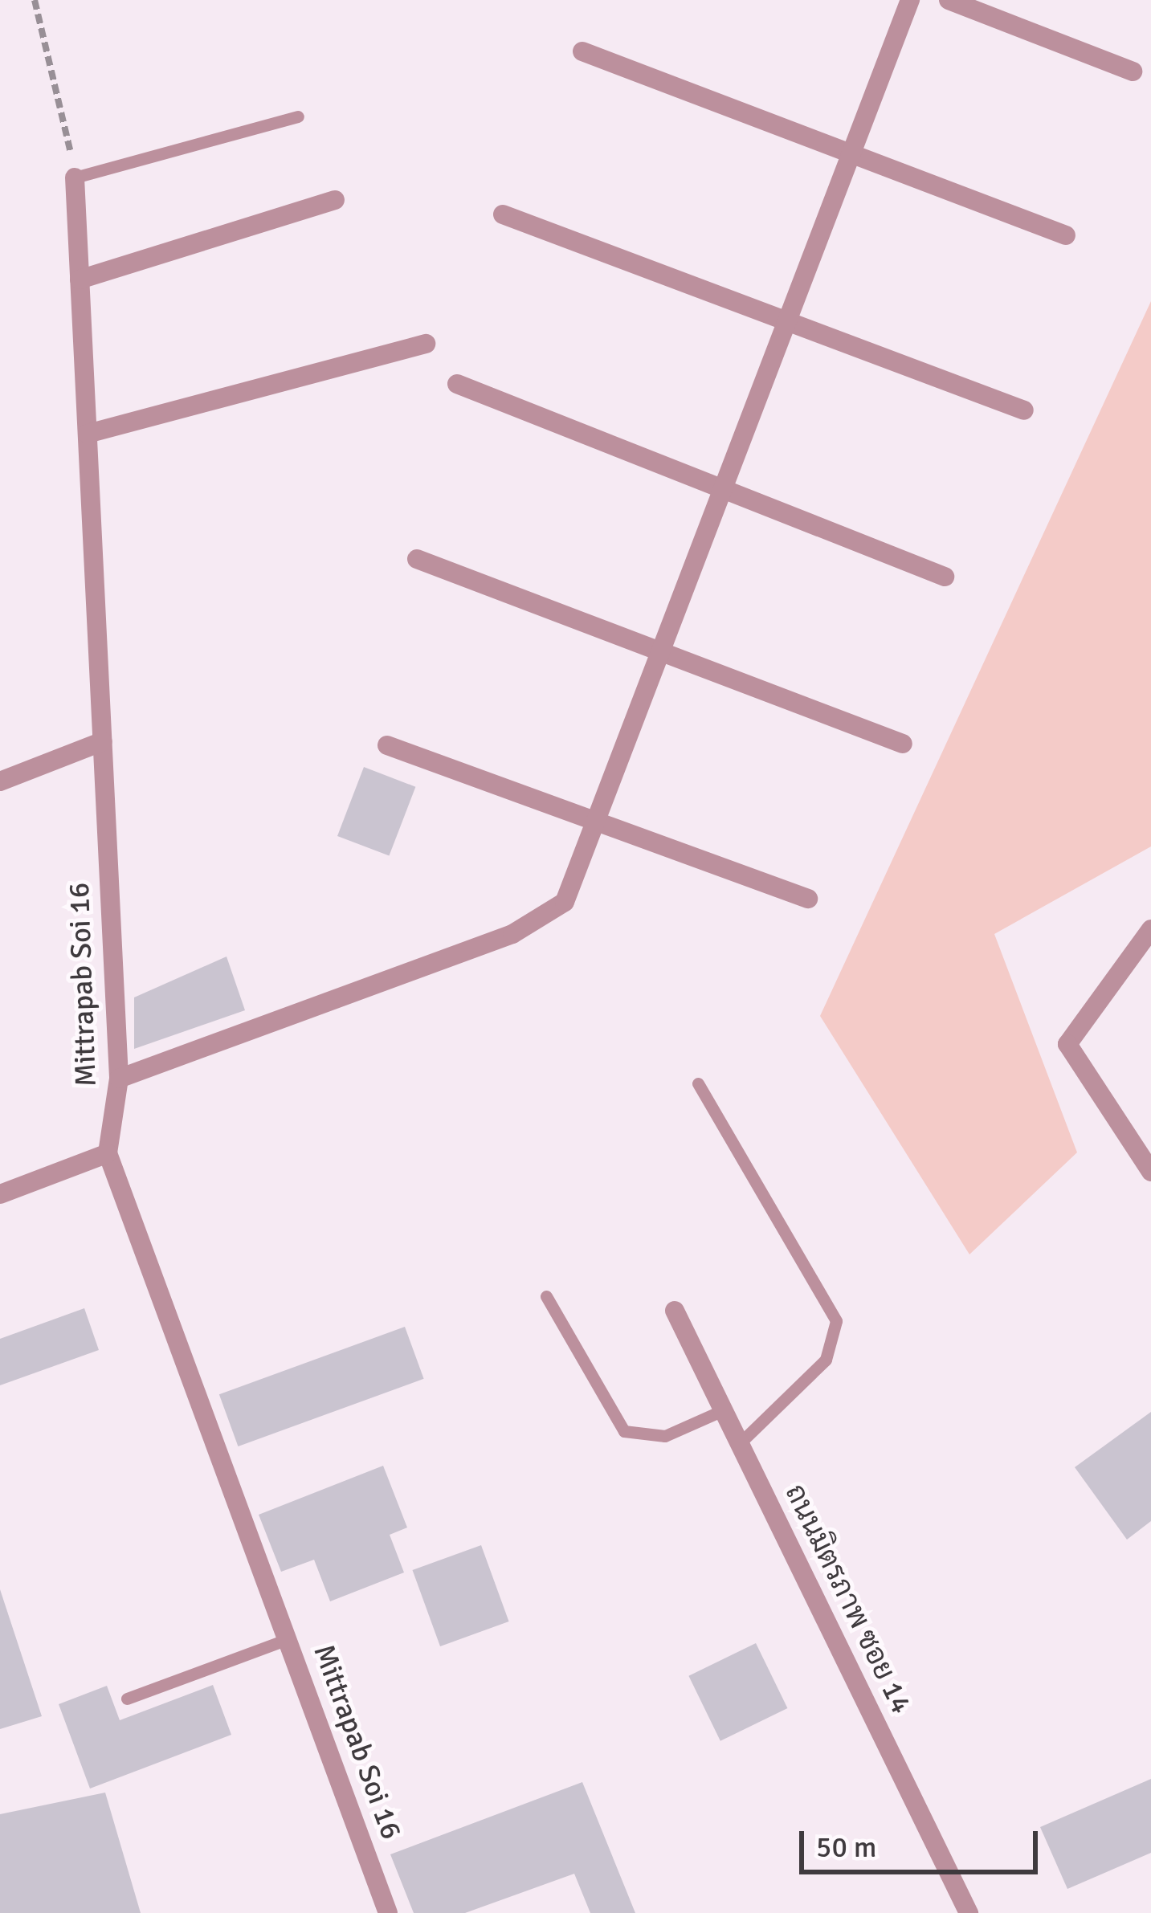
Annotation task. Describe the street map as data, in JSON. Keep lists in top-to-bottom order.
{
  "streets": {
    "street": ["Mittrapab Soi 16", "ถนนมิตรภาพ ซอย 14"]
  },
  "scale_bar": "50 m"
}
